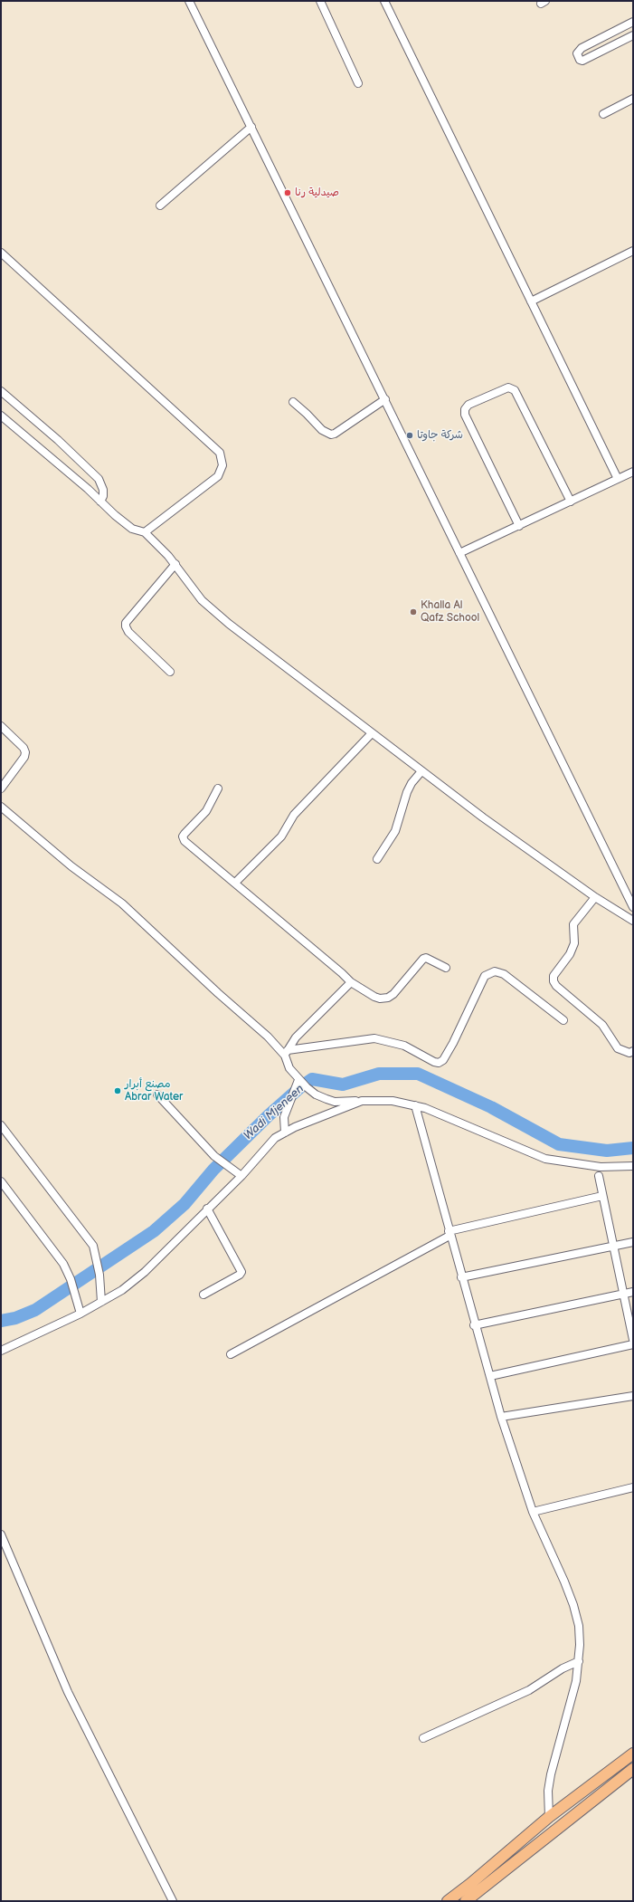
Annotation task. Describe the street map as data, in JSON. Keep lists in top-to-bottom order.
{
  "water": ["Wadi Mjeneen"],
  "places": [
    "صيدلية رنا",
    "شركة جاوتا",
    "Khalla Al Qafz School",
    "مصنع أبرار Abrar Water"
  ]
}
